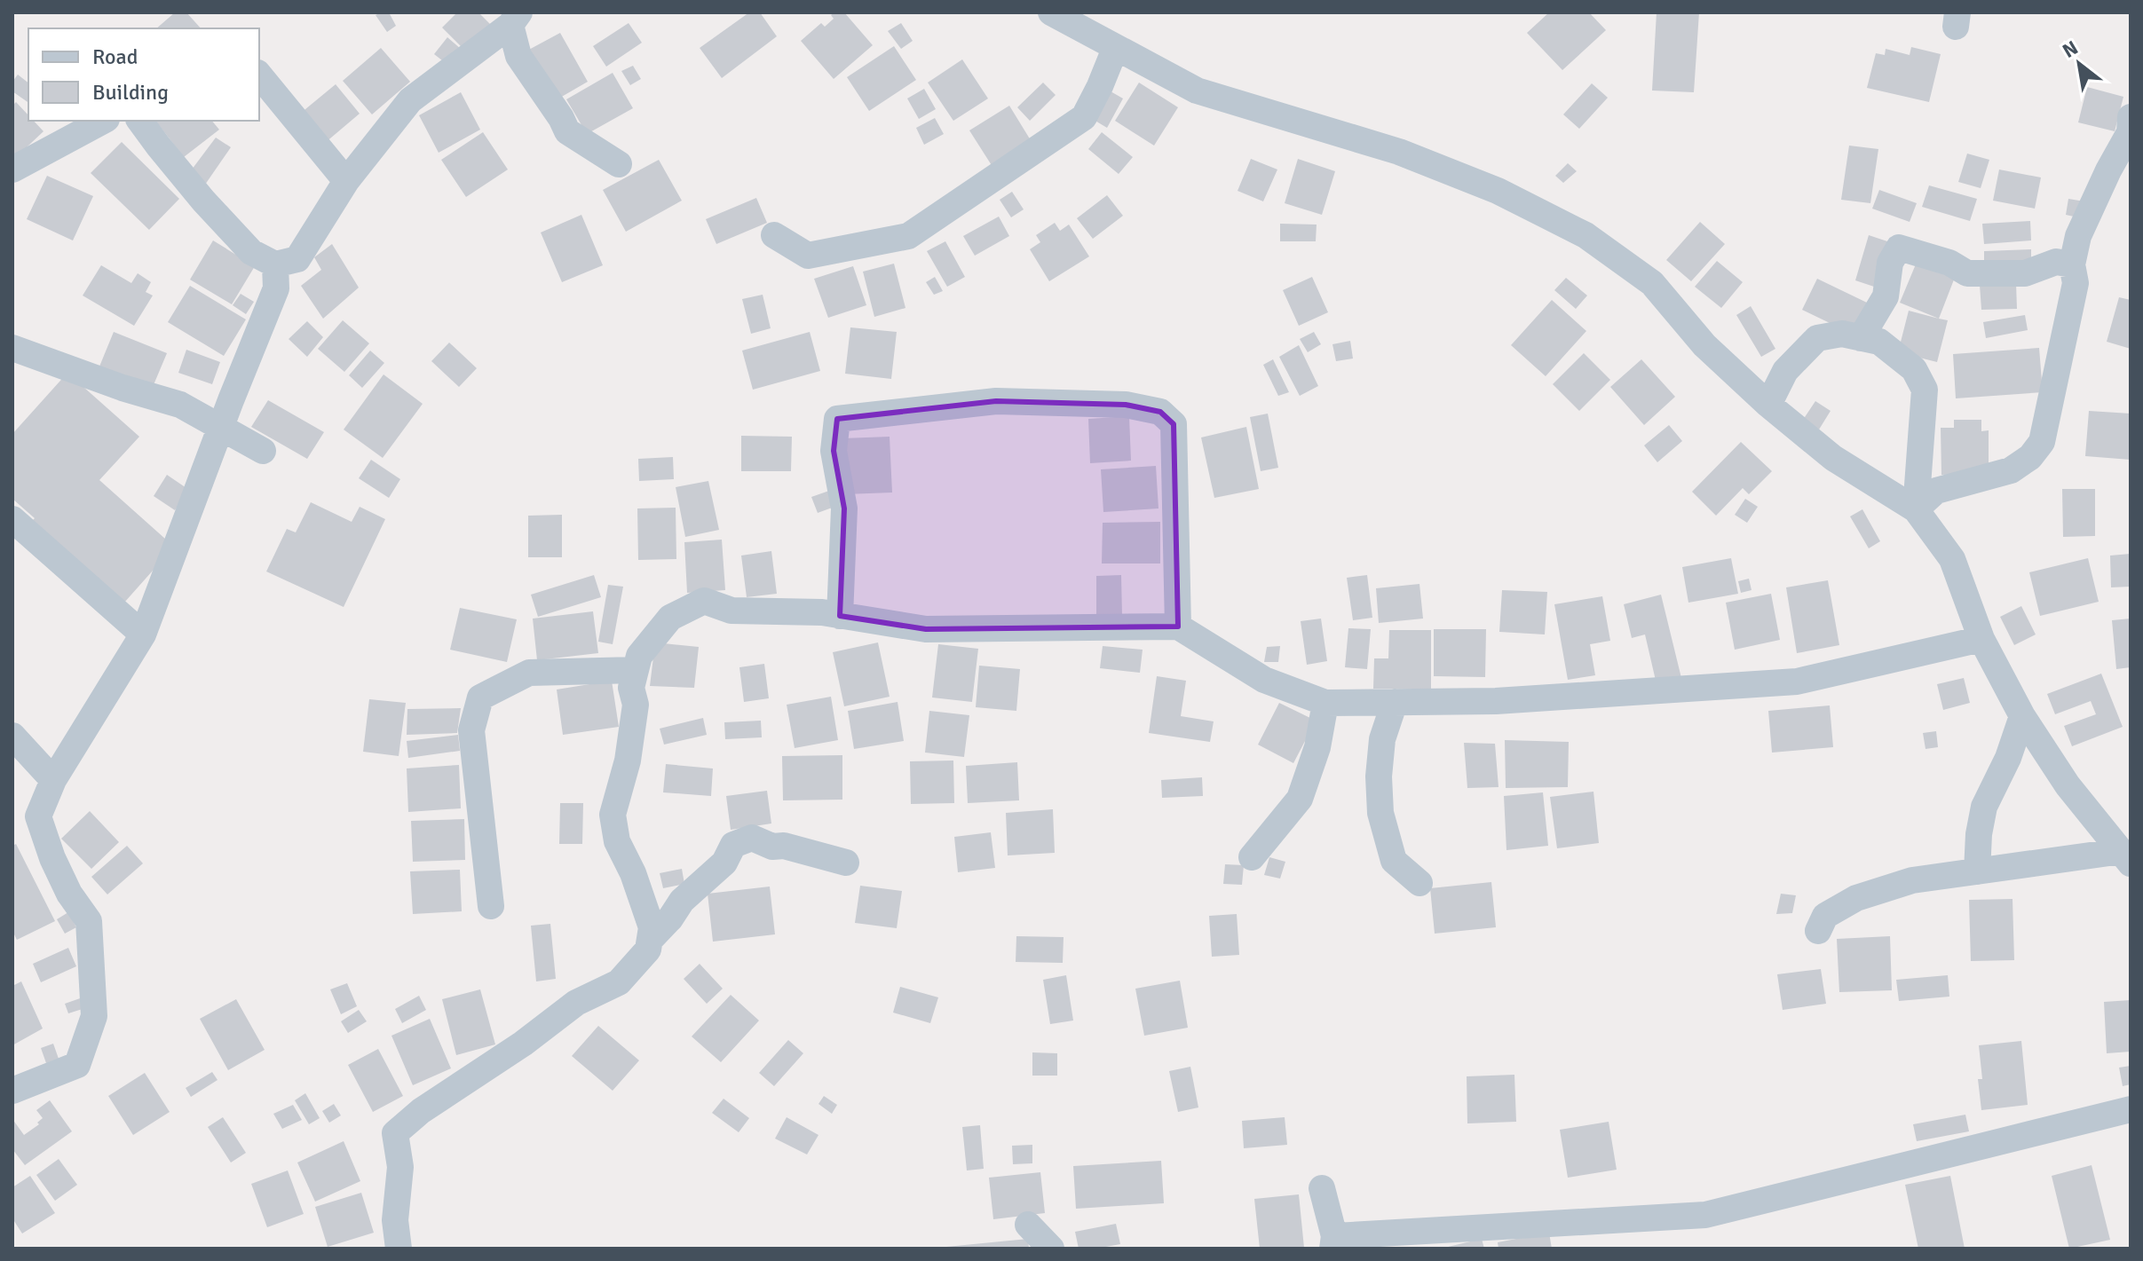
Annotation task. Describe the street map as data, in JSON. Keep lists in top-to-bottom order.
{
  "legend": ["Road", "Building"],
  "north": "top left"
}
